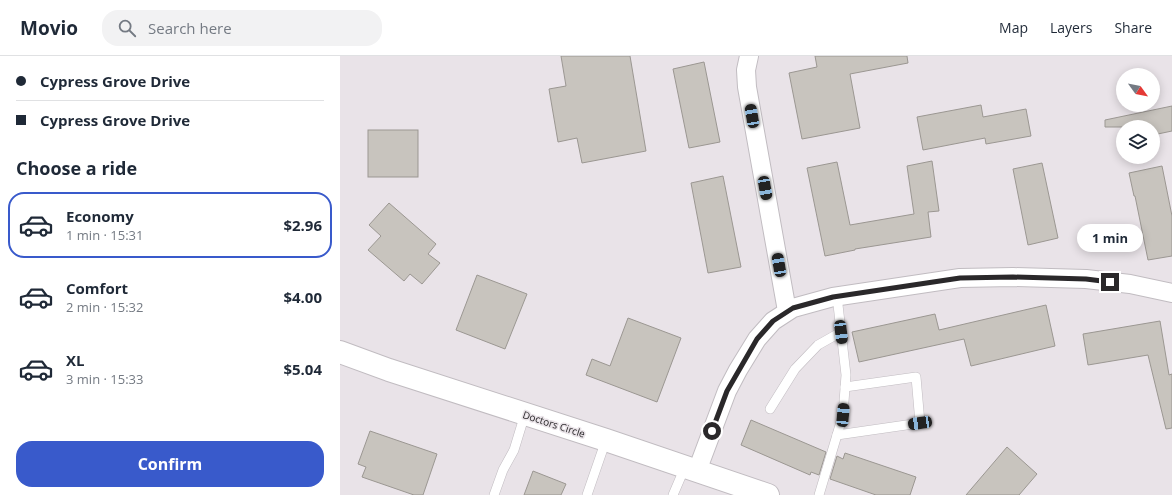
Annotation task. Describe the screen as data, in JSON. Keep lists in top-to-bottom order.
{
  "streets": {
    "street": ["Doctors Circle"]
  },
  "north": "bottom right",
  "page": {
    "header": "Movio",
    "search": "Search here",
    "nav": ["Map", "Layers", "Share"],
    "banner": ["Cypress Grove Drive", "Cypress Grove Drive"],
    "heading": "Choose a ride",
    "list": [
      {
        "name": "Economy",
        "note": "1 min · 15:31",
        "value": "$2.96"
      },
      {
        "name": "Comfort",
        "note": "2 min · 15:32",
        "value": "$4.00"
      },
      {
        "name": "XL",
        "note": "3 min · 15:33",
        "value": "$5.04"
      }
    ],
    "bubble": "1 min",
    "buttons": "Confirm"
  }
}
